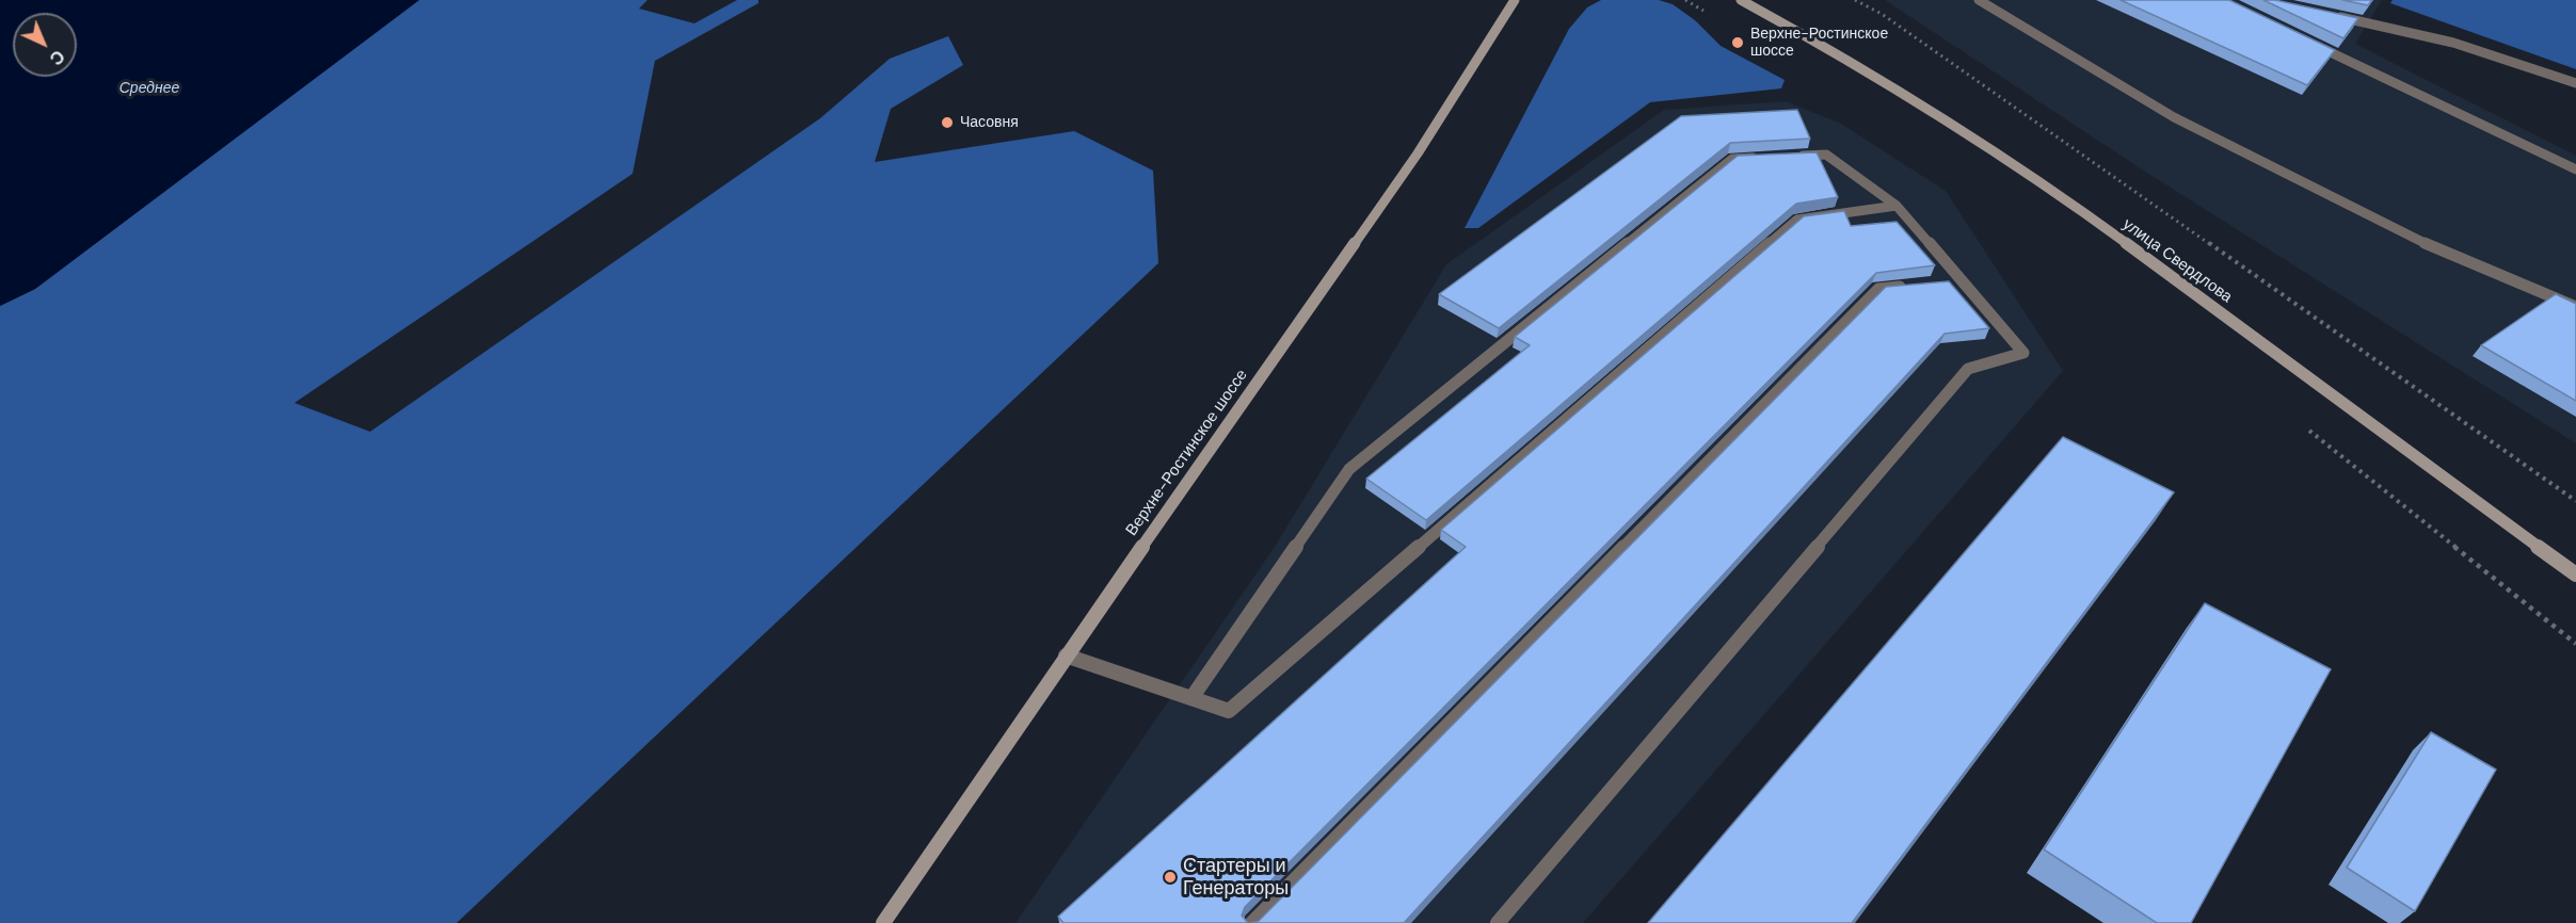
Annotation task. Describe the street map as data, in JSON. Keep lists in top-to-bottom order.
{
  "streets": {
    "main road": ["улица Свердлова", "Верхне-Ростинское шоссе"]
  },
  "water": ["Среднее"],
  "places": ["Верхне-Ростинское шоссе", "Часовня", "Стартеры и Генераторы"],
  "north": "bottom right"
}
